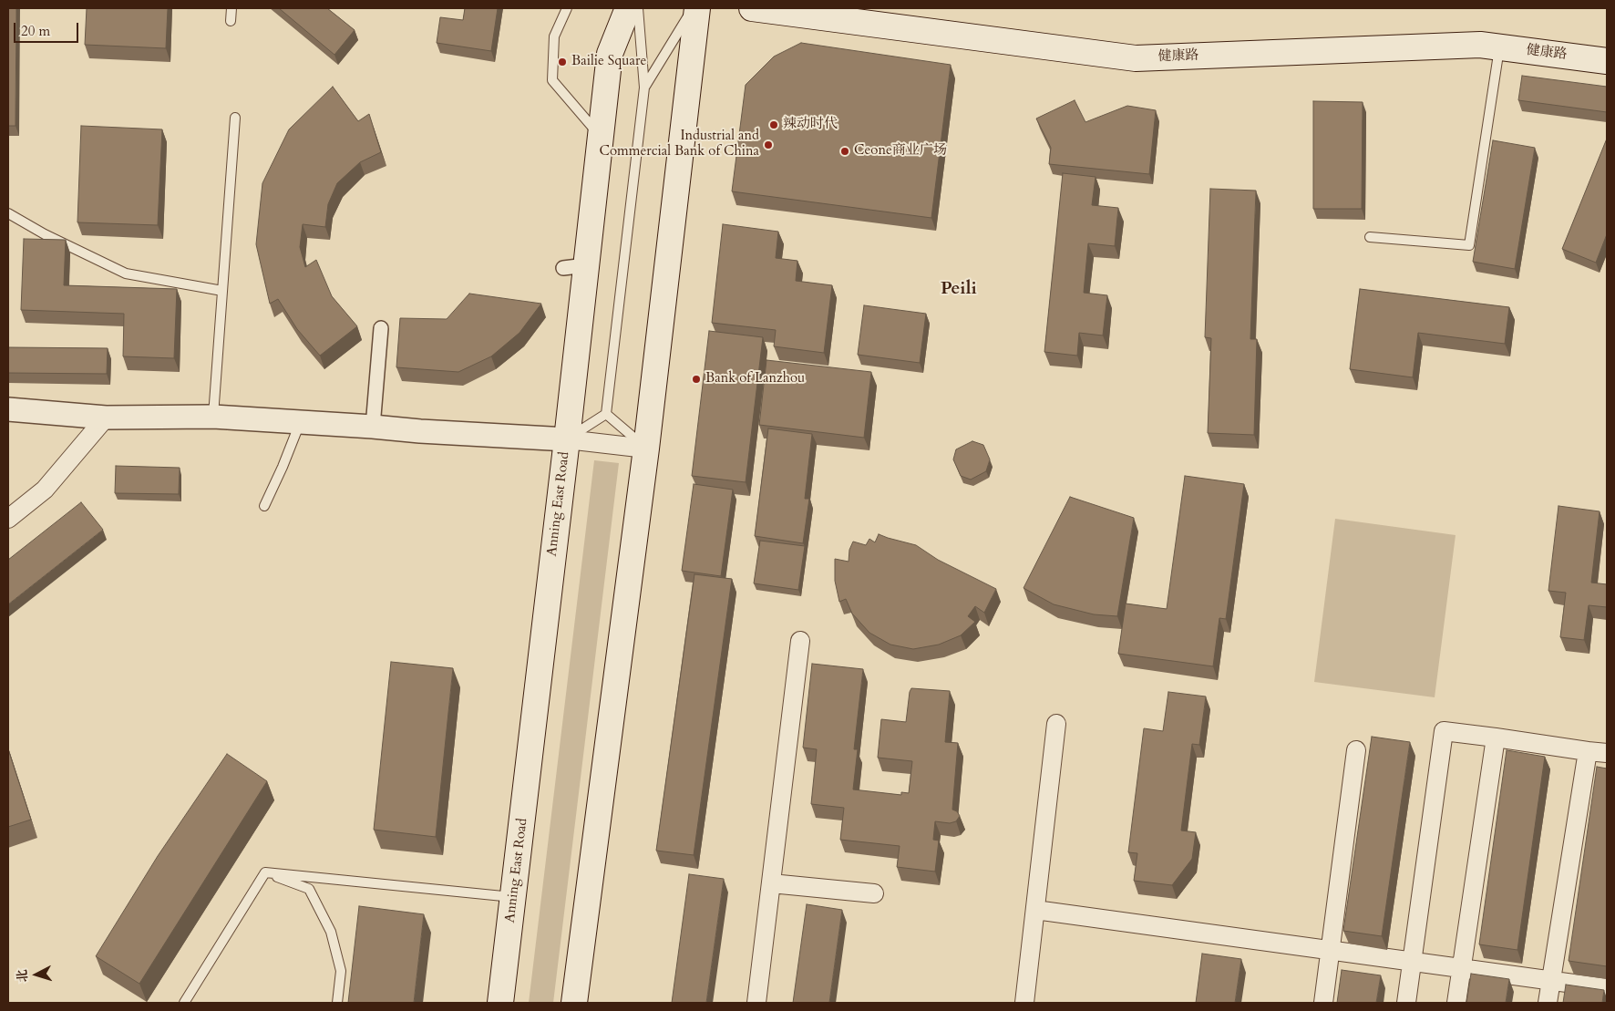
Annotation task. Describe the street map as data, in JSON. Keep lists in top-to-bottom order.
{
  "streets": {
    "main road": ["健康路", "Anning East Road"]
  },
  "districts": ["Peili"],
  "places": [
    "Bailie Square",
    "辣动时代",
    "Industrial and Commercial Bank of China",
    "Ceone商业广场",
    "Bank of Lanzhou"
  ],
  "scale_bar": "20 m",
  "north": "left"
}
